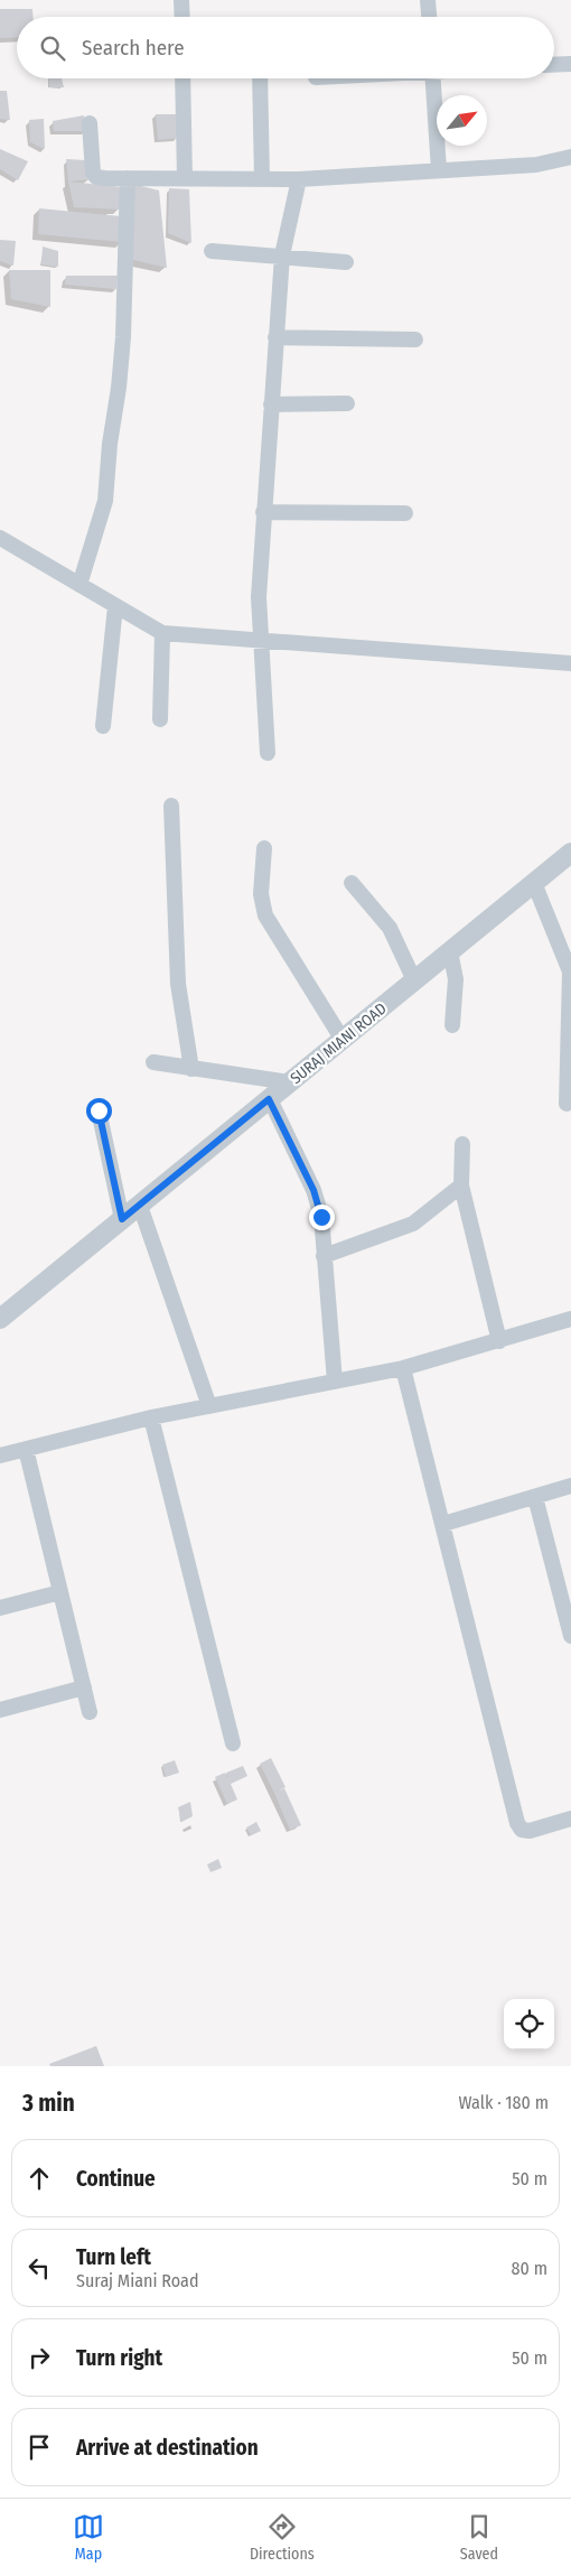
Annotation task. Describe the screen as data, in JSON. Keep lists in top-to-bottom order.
{
  "streets": {
    "street": ["SURAJ MIANI ROAD"]
  },
  "north": "top right",
  "page": {
    "search": "Search here",
    "heading": ["3 min", "Walk · 180 m"],
    "list": [
      ["Continue", "50 m"],
      ["Turn left", "Suraj Miani Road", "80 m"],
      ["Turn right", "50 m"],
      "Arrive at destination"
    ],
    "nav": ["Map", "Directions", "Saved"]
  }
}
